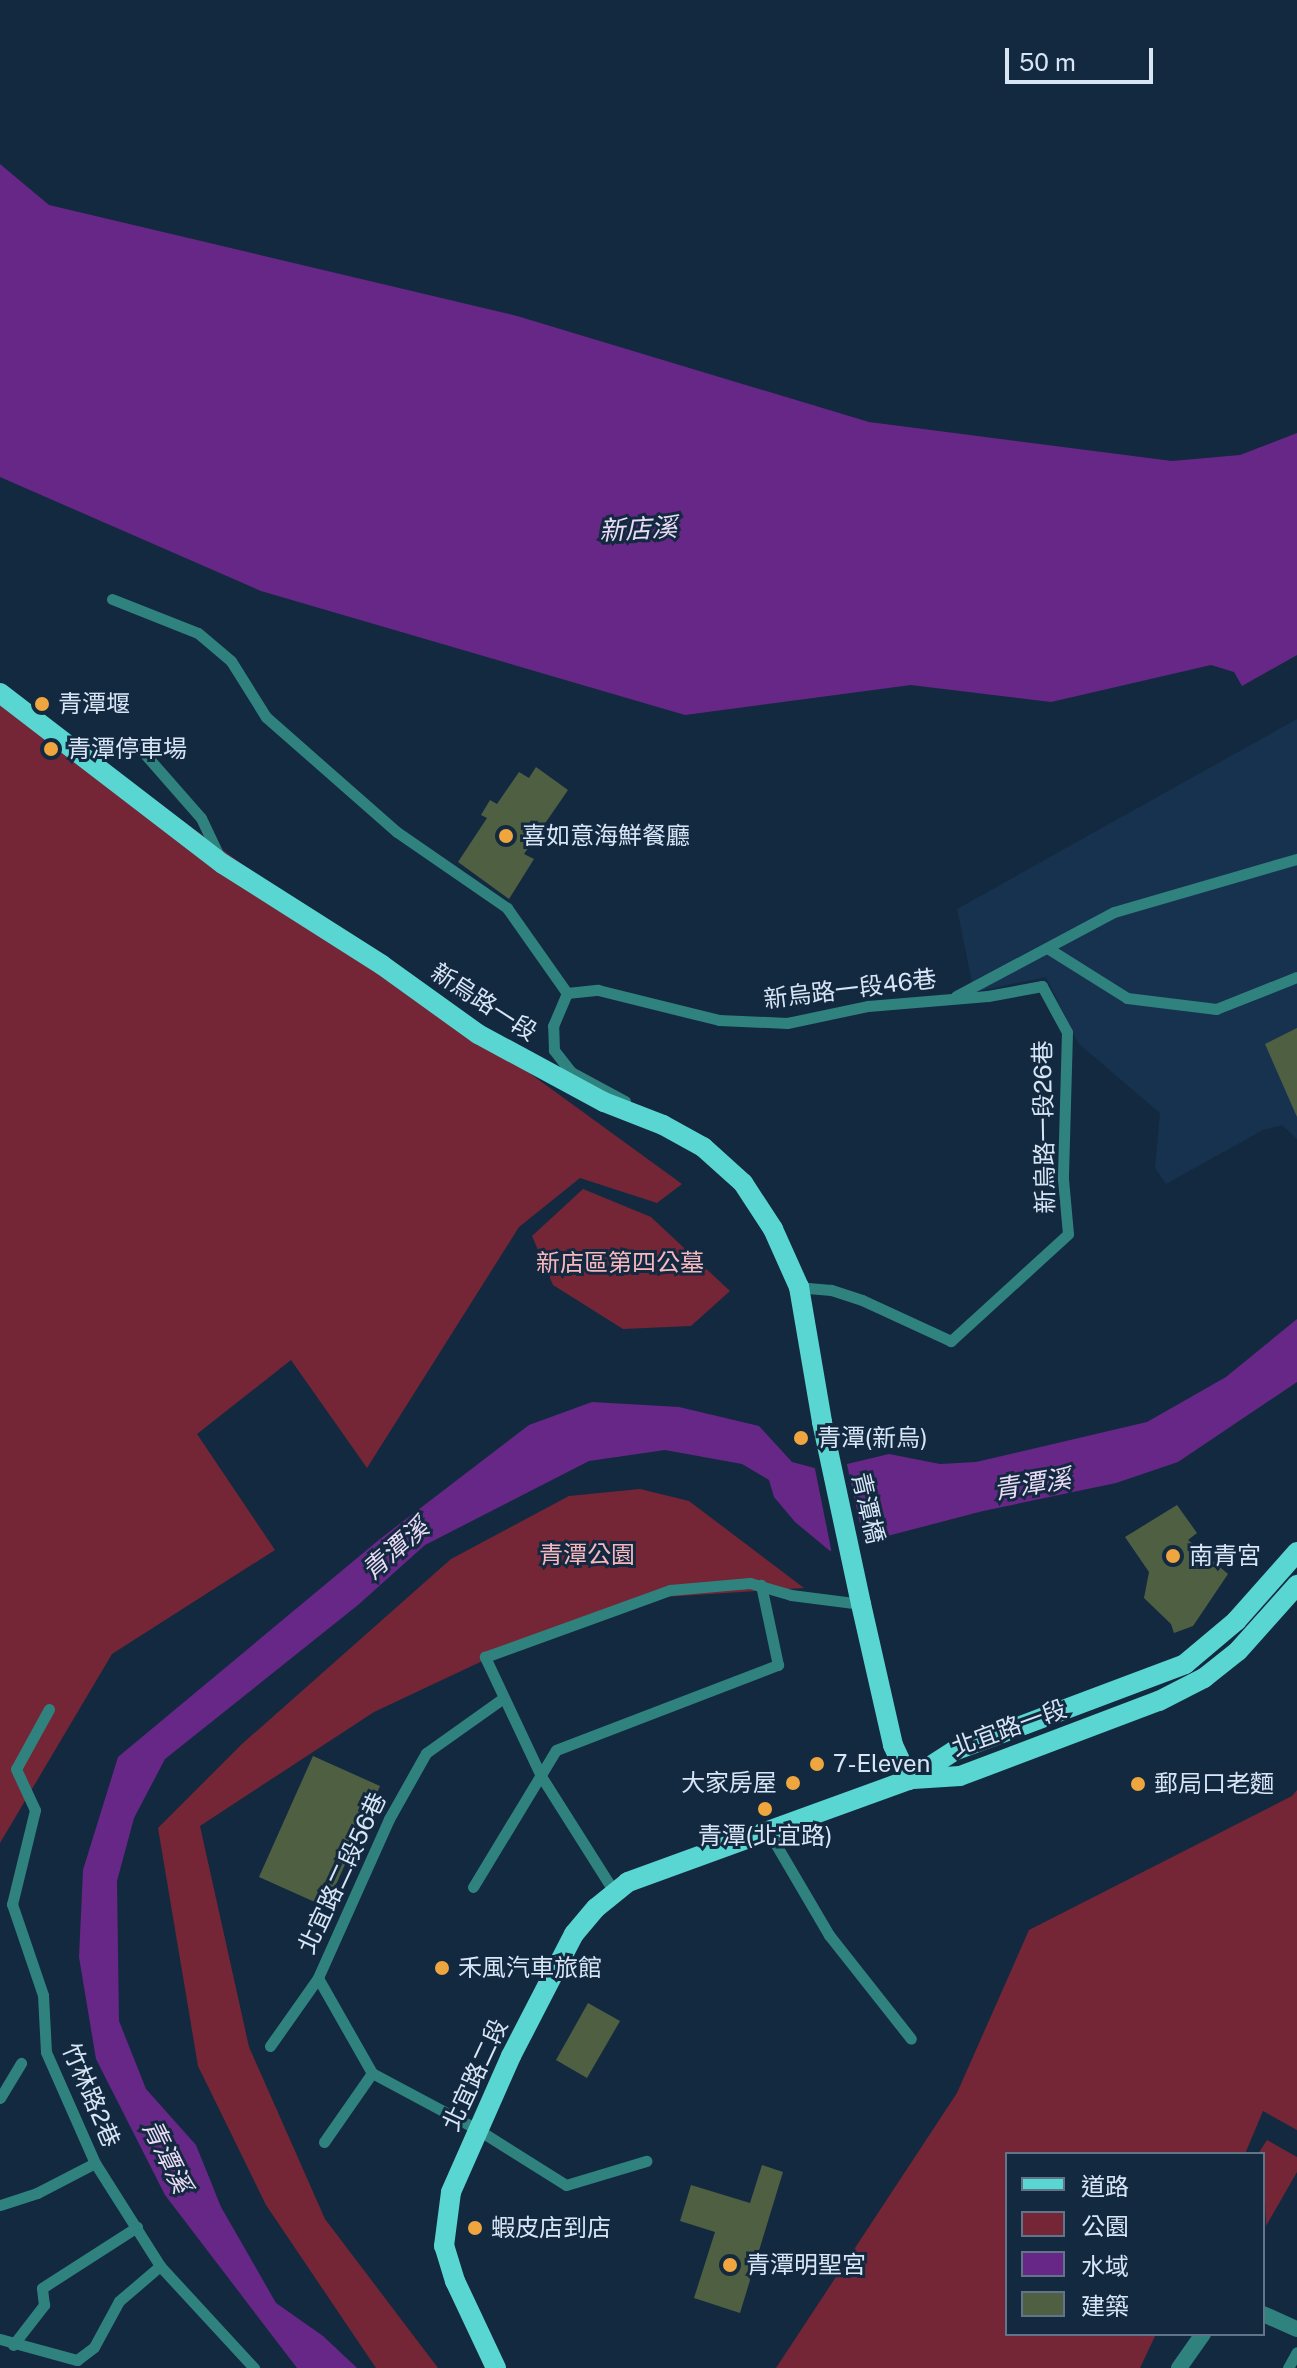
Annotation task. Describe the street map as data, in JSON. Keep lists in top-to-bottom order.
{
  "streets": {
    "main road": [
      "新烏路一段",
      "青潭橋",
      "北宜路一段",
      "北宜路二段"
    ],
    "lane": [
      "新烏路一段46巷",
      "新烏路一段26巷",
      "北宜路二段56巷",
      "竹林路2巷"
    ]
  },
  "crossings": [
    ["新烏路一段46巷", "新烏路一段26巷"],
    ["新烏路一段", "新烏路一段26巷"],
    ["新烏路一段", "青潭橋"],
    ["北宜路一段", "北宜路二段"]
  ],
  "water": ["新店溪", "青潭溪"],
  "parks": ["新店區第四公墓", "青潭公園"],
  "places": [
    "青潭堰",
    "青潭停車場",
    "喜如意海鮮餐廳",
    "青潭(新烏)",
    "南青宮",
    "7-Eleven",
    "大家房屋",
    "郵局口老麵",
    "青潭(北宜路)",
    "禾風汽車旅館",
    "蝦皮店到店",
    "青潭明聖宮"
  ],
  "legend": [
    "道路",
    "公園",
    "水域",
    "建築"
  ],
  "scale_bar": "50 m"
}
